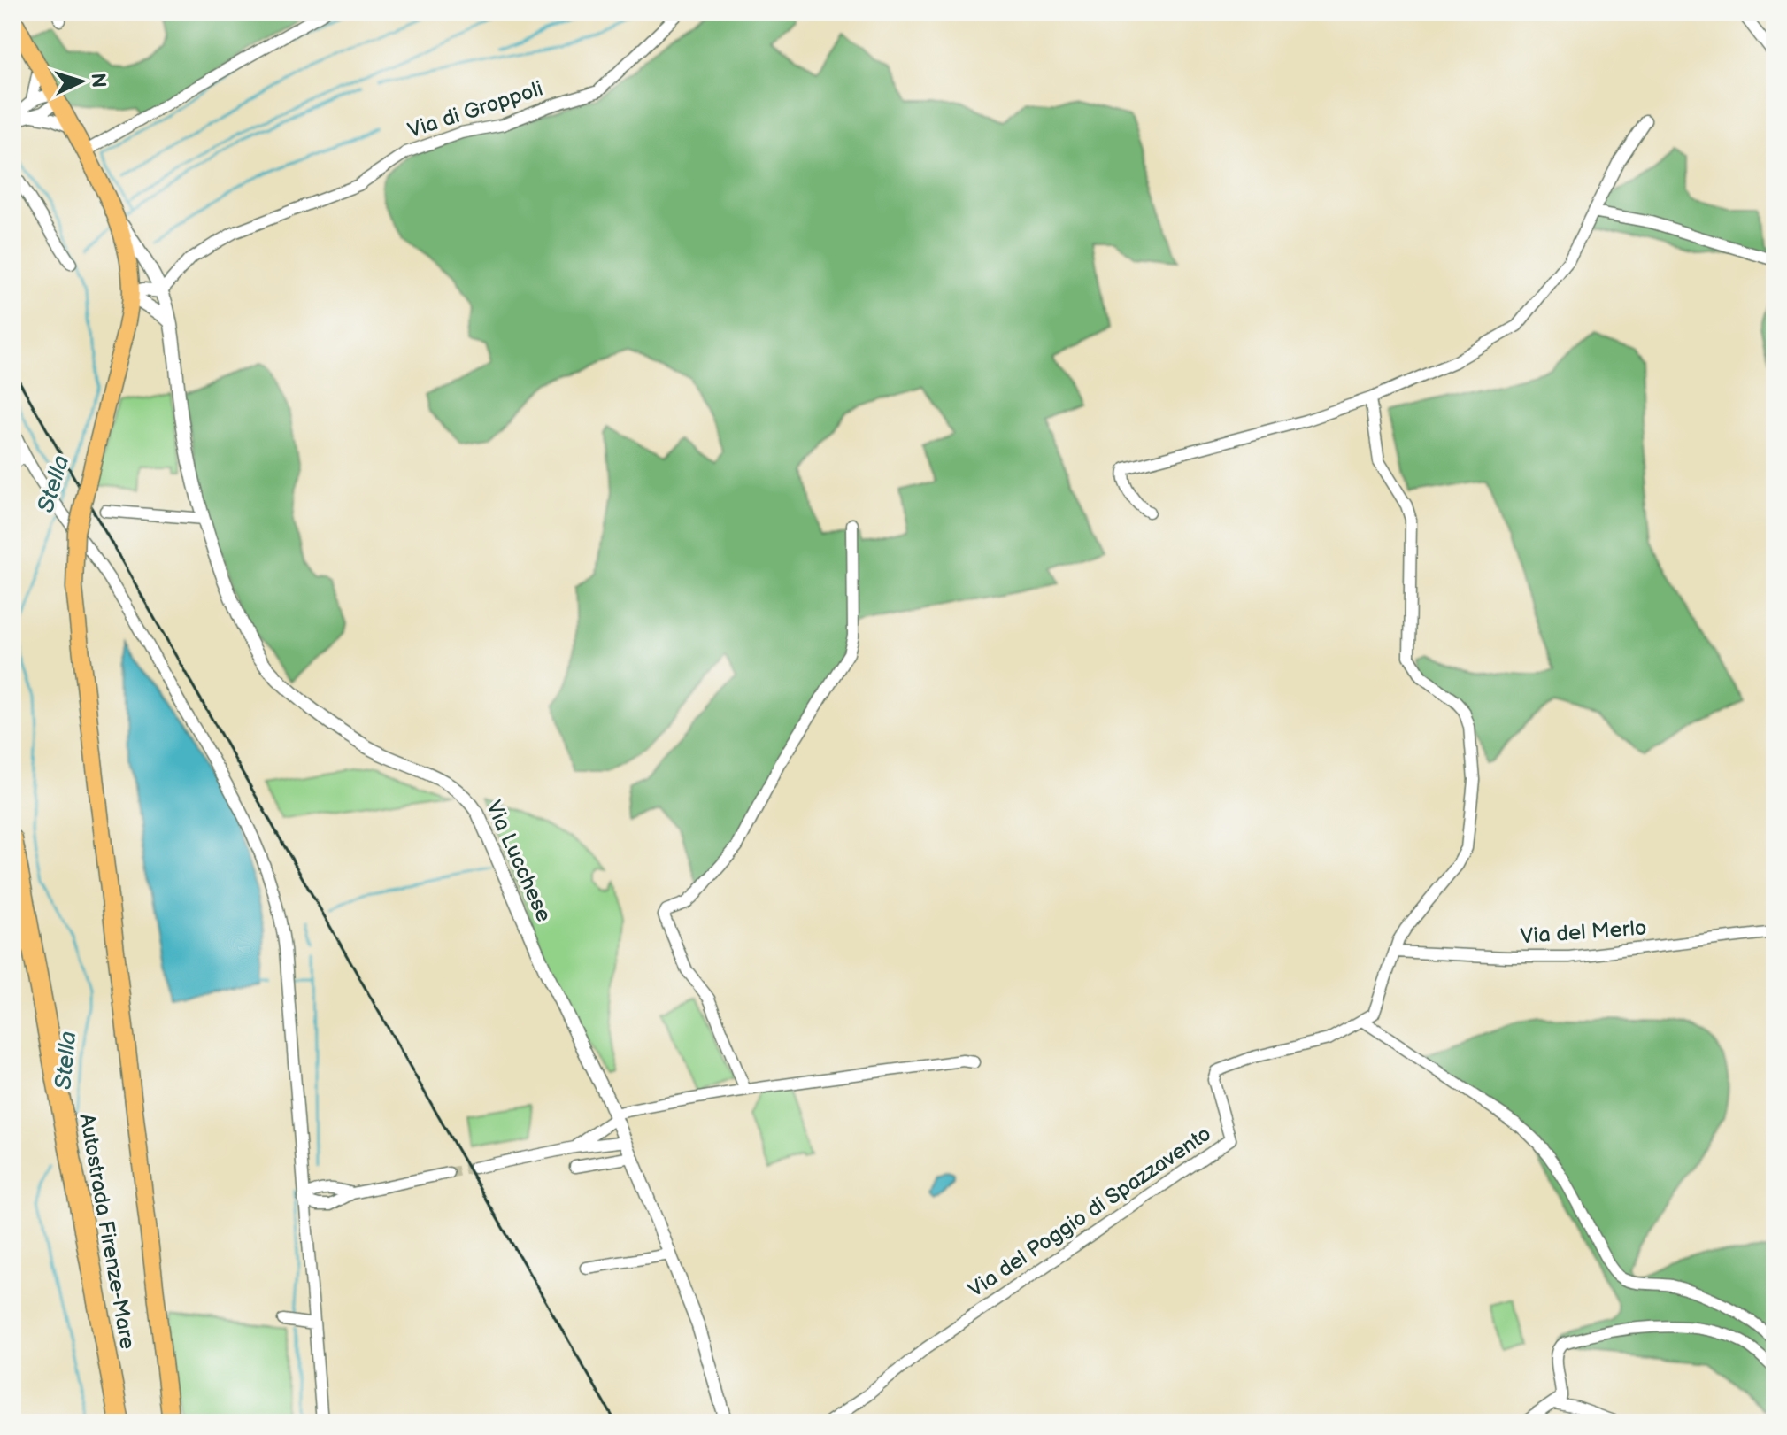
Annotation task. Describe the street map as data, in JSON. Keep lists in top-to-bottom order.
{
  "streets": {
    "highway": ["Autostrada Firenze-Mare"],
    "street": [
      "Via di Groppoli",
      "Via Lucchese",
      "Via del Merlo",
      "Via del Poggio di Spazzavento"
    ]
  },
  "crossings": [
    ["Via di Groppoli", "Via Lucchese"],
    ["Via del Merlo", "Via del Poggio di Spazzavento"]
  ],
  "water": ["Stella"],
  "north": "right"
}
